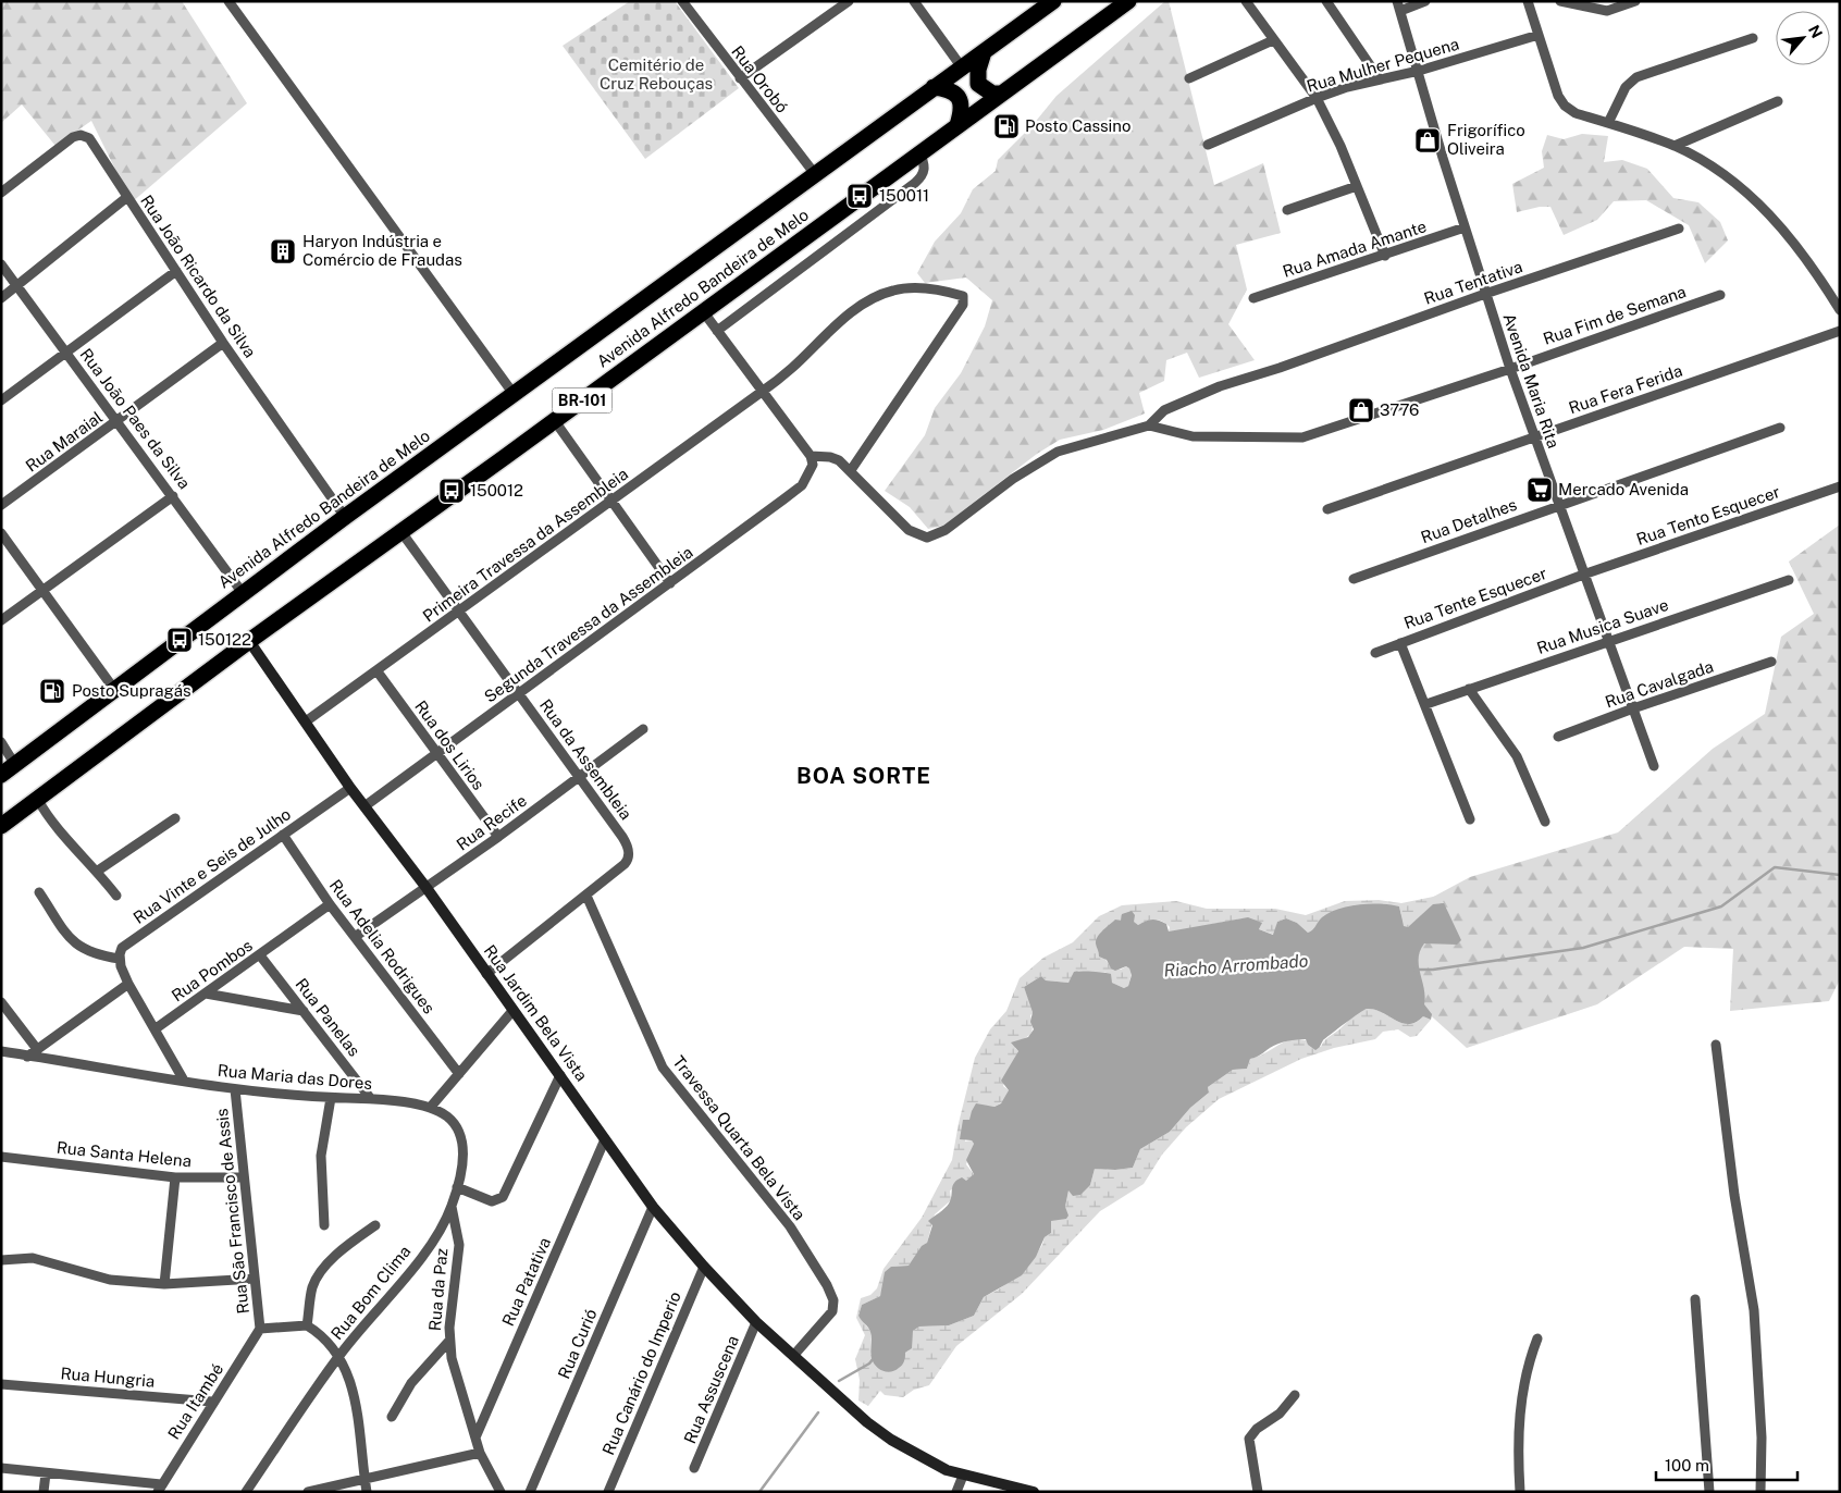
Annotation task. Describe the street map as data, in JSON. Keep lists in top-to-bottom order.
{
  "streets": {
    "highway": ["Avenida Alfredo Bandeira de Melo", "BR-101"],
    "main road": ["Rua Jardim Bela Vista"],
    "street": [
      "Rua Mulher Pequena",
      "Rua Orobó",
      "Rua Amada Amante",
      "Rua João Ricardo da Silva",
      "Rua Tentativa",
      "Rua Fim de Semana",
      "Avenida Maria Rita",
      "Rua Fera Ferida",
      "Rua João Paes da Silva",
      "Rua Maraial",
      "Rua Tento Esquecer",
      "Rua Detalhes",
      "Primeira Travessa da Assembleia",
      "Rua Tente Esquecer",
      "Segunda Travessa da Assembleia",
      "Rua Musica Suave",
      "Rua Cavalgada",
      "Rua dos Lirios",
      "Rua da Assembleia",
      "Rua Recife",
      "Rua Vinte e Seis de Julho",
      "Rua Adelia Rodrigues",
      "Rua Pombos",
      "Rua Panelas",
      "Rua Maria das Dores",
      "Travessa Quarta Bela Vista",
      "Rua Santa Helena",
      "Rua São Francisco de Assis",
      "Rua Patativa",
      "Rua da Paz",
      "Rua Bom Clima",
      "Rua Curió",
      "Rua Canário do Imperio",
      "Rua Hungria",
      "Rua Assuscena",
      "Rua Itambé"
    ]
  },
  "crossings": [
    ["Rua Mulher Pequena", "Avenida Maria Rita"],
    ["Rua Orobó", "Avenida Alfredo Bandeira de Melo"],
    ["Rua Amada Amante", "Avenida Maria Rita"],
    ["Rua João Ricardo da Silva", "Avenida Alfredo Bandeira de Melo"],
    ["Rua João Ricardo da Silva", "Rua Maraial"],
    ["Rua Tentativa", "Rua Fim de Semana"],
    ["Rua Tentativa", "Avenida Maria Rita"],
    ["Avenida Alfredo Bandeira de Melo", "BR-101"],
    ["Avenida Alfredo Bandeira de Melo", "Rua João Paes da Silva"],
    ["Avenida Alfredo Bandeira de Melo", "Rua da Assembleia"],
    ["Avenida Alfredo Bandeira de Melo", "Rua Jardim Bela Vista"],
    ["Rua Fim de Semana", "Avenida Maria Rita"],
    ["Avenida Maria Rita", "Rua Fera Ferida"],
    ["Avenida Maria Rita", "Rua Tento Esquecer"],
    ["Avenida Maria Rita", "Rua Detalhes"],
    ["Avenida Maria Rita", "Rua Tente Esquecer"],
    ["Avenida Maria Rita", "Rua Musica Suave"],
    ["Avenida Maria Rita", "Rua Cavalgada"],
    ["Rua João Paes da Silva", "Rua Maraial"],
    ["Rua Tento Esquecer", "Rua Tente Esquecer"],
    ["Primeira Travessa da Assembleia", "Rua dos Lirios"],
    ["Primeira Travessa da Assembleia", "Rua da Assembleia"],
    ["Primeira Travessa da Assembleia", "Rua Jardim Bela Vista"],
    ["Segunda Travessa da Assembleia", "Rua dos Lirios"],
    ["Segunda Travessa da Assembleia", "Rua da Assembleia"],
    ["Segunda Travessa da Assembleia", "Rua Jardim Bela Vista"],
    ["Rua dos Lirios", "Rua Recife"],
    ["Rua da Assembleia", "Rua Recife"],
    ["Rua da Assembleia", "Rua Jardim Bela Vista"],
    ["Rua da Assembleia", "Travessa Quarta Bela Vista"],
    ["Rua Recife", "Rua Adelia Rodrigues"],
    ["Rua Recife", "Rua Jardim Bela Vista"],
    ["Rua Vinte e Seis de Julho", "Rua Adelia Rodrigues"],
    ["Rua Vinte e Seis de Julho", "Rua Jardim Bela Vista"],
    ["Rua Adelia Rodrigues", "Rua Pombos"],
    ["Rua Pombos", "Rua Panelas"],
    ["Rua Jardim Bela Vista", "Travessa Quarta Bela Vista"],
    ["Rua Jardim Bela Vista", "Rua Patativa"],
    ["Rua Jardim Bela Vista", "Rua Curió"],
    ["Rua Jardim Bela Vista", "Rua Canário do Imperio"],
    ["Rua Jardim Bela Vista", "Rua Assuscena"],
    ["Rua Panelas", "Rua Maria das Dores"],
    ["Rua Maria das Dores", "Rua São Francisco de Assis"],
    ["Rua Maria das Dores", "Rua Bom Clima"],
    ["Rua Santa Helena", "Rua São Francisco de Assis"],
    ["Rua São Francisco de Assis", "Rua Itambé"],
    ["Rua Patativa", "Rua da Paz"],
    ["Rua da Paz", "Rua Bom Clima"],
    ["Rua Hungria", "Rua Itambé"]
  ],
  "districts": ["BOA SORTE"],
  "water": ["Riacho Arrombado"],
  "parks": ["Cemitério de Cruz Rebouças"],
  "places": {
    "fuel station": ["Posto Cassino", "Posto Supragás"],
    "shop": ["Frigorífico Oliveira", "3776"],
    "bus stop": ["150011", "150012", "150122"],
    "building": ["Haryon Indústria e Comércio de Fraudas"],
    "supermarket": ["Mercado Avenida"]
  },
  "scale_bar": "100 m",
  "north": "top right"
}
